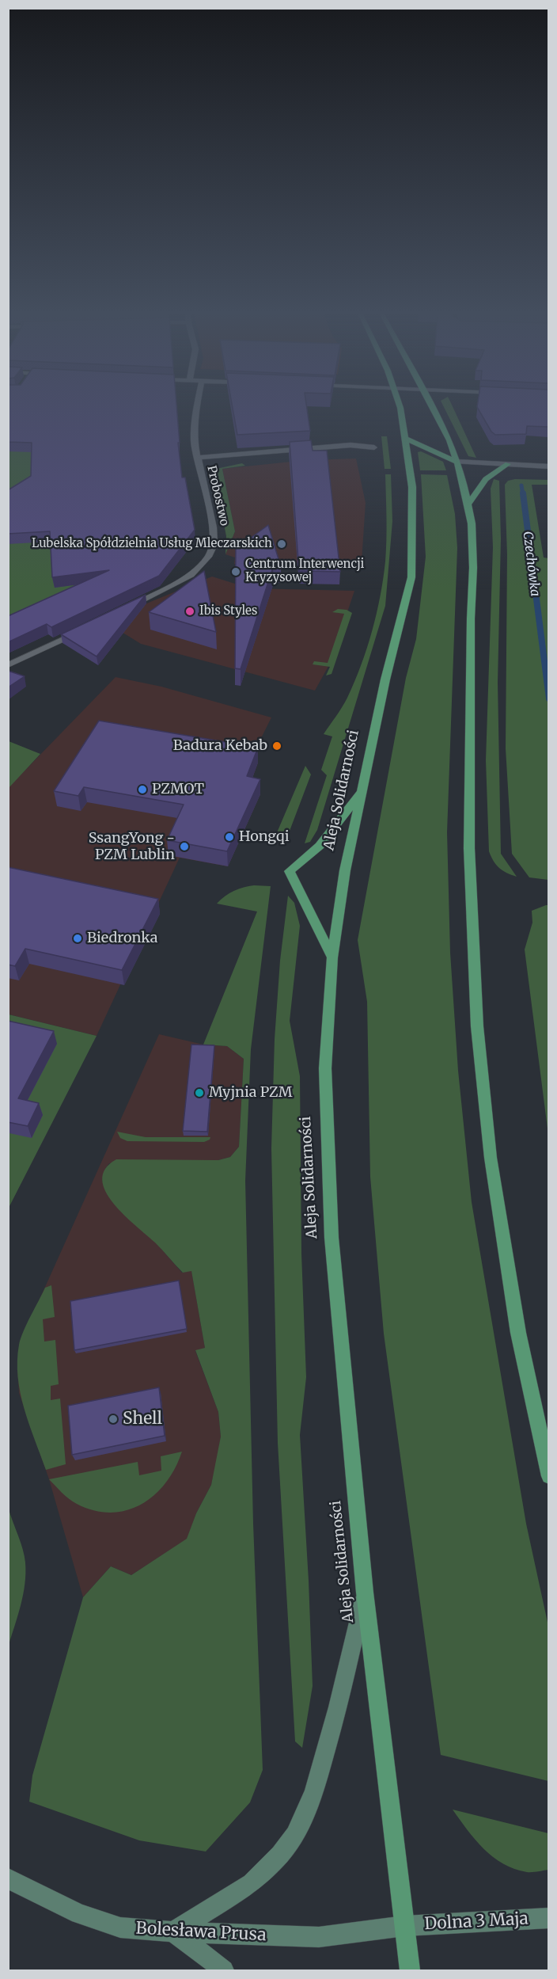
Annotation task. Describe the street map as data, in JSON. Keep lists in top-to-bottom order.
{
  "streets": {
    "main road": ["Aleja Solidarności"],
    "street": ["Probostwo", "Dolna 3 Maja", "Bolesława Prusa"]
  },
  "crossings": [
    ["Aleja Solidarności", "Dolna 3 Maja"],
    ["Aleja Solidarności", "Bolesława Prusa"],
    ["Dolna 3 Maja", "Bolesława Prusa"]
  ],
  "water": ["Czechówka"],
  "places": [
    "Lubelska Spółdzielnia Usług Mleczarskich",
    "Centrum Interwencji Kryzysowej",
    "Ibis Styles",
    "Badura Kebab",
    "PZMOT",
    "Hongqi",
    "SsangYong - PZM Lublin",
    "Biedronka",
    "Myjnia PZM",
    "Shell"
  ]
}
